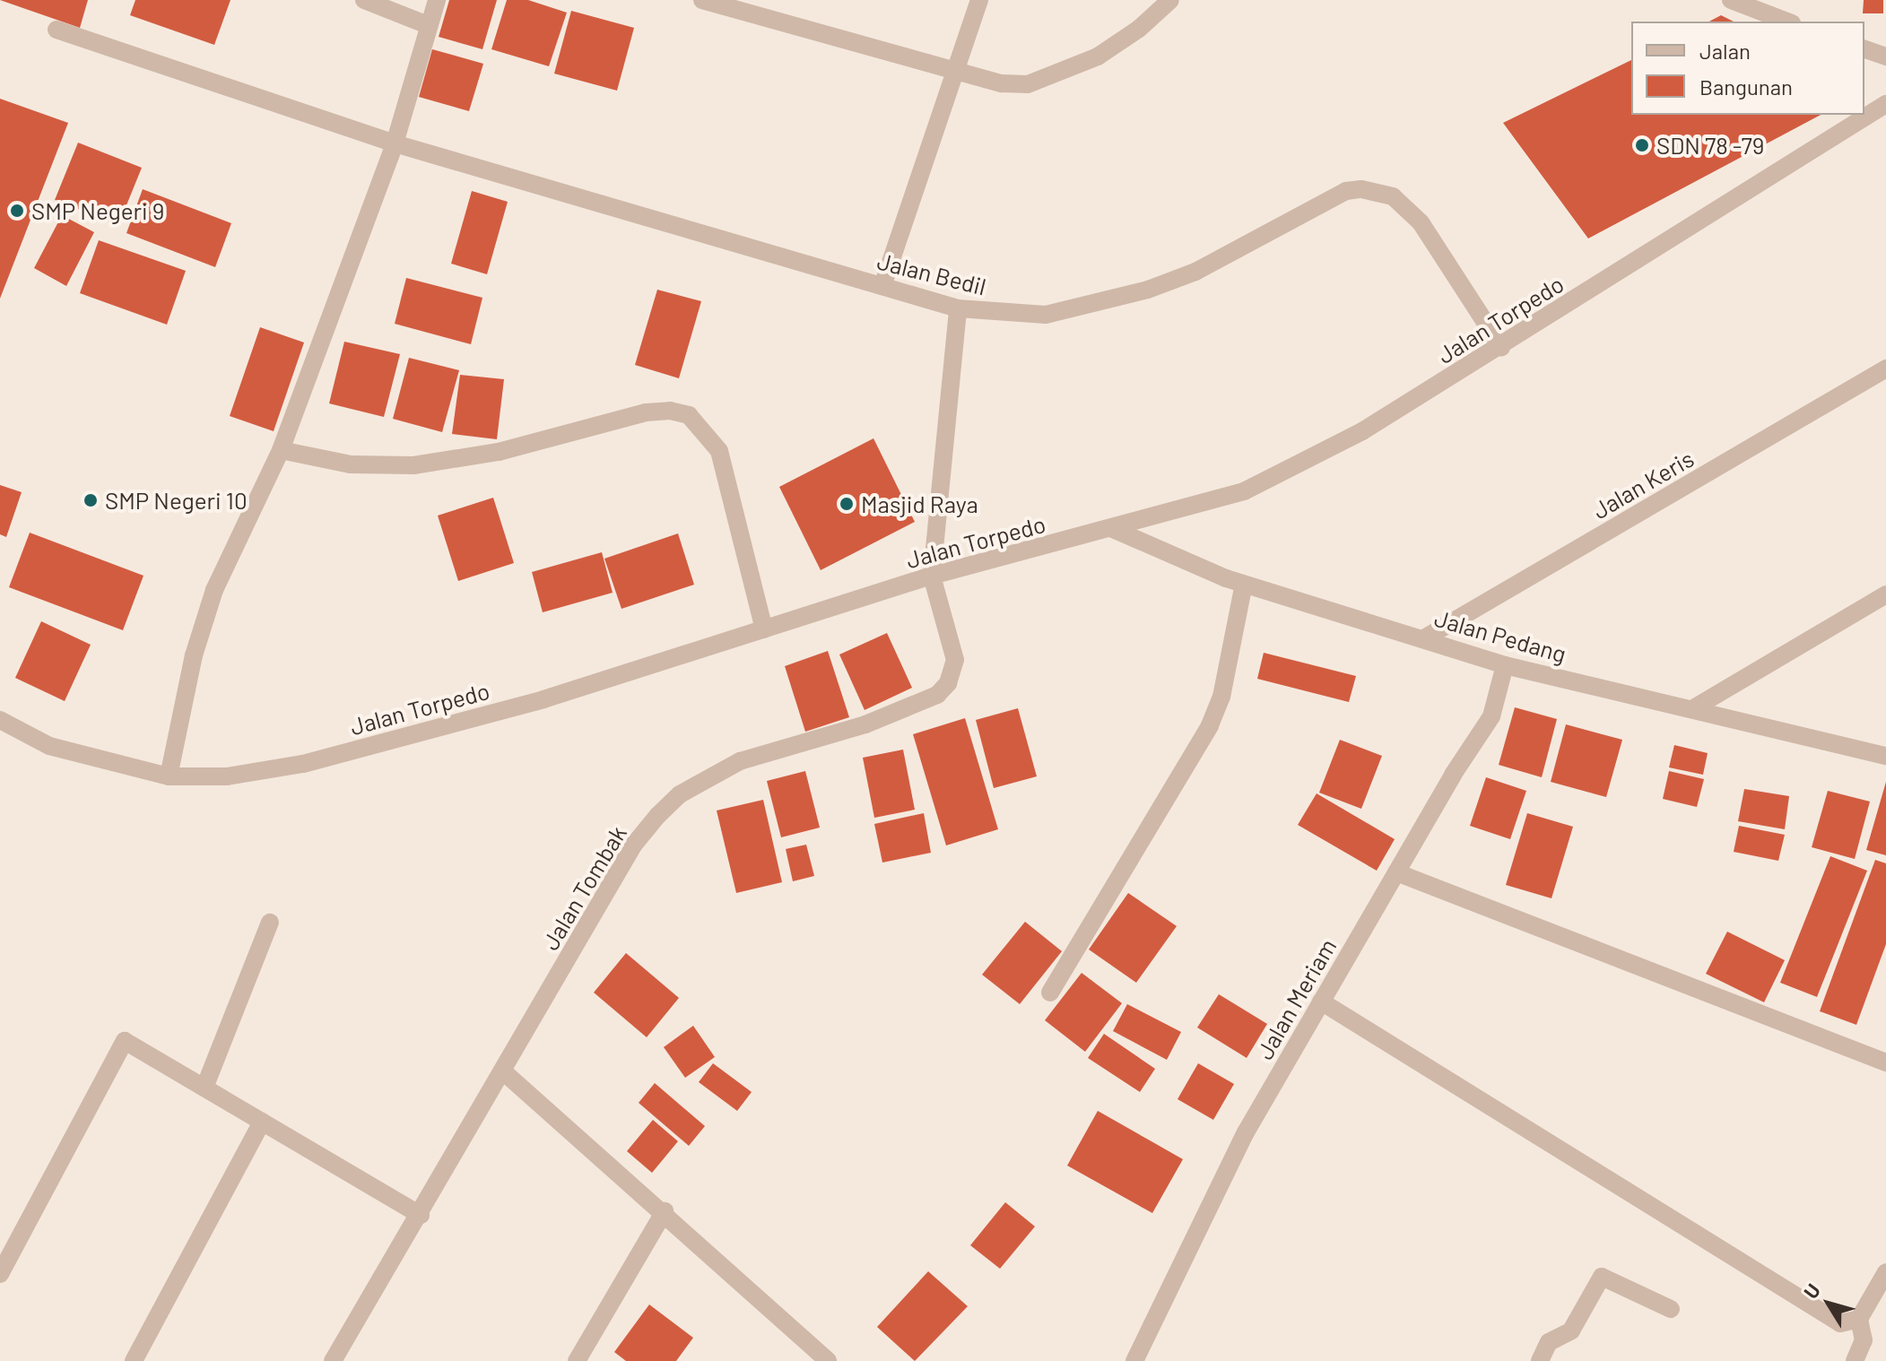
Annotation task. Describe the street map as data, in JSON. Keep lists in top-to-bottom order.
{
  "streets": {
    "street": [
      "Jalan Bedil",
      "Jalan Torpedo",
      "Jalan Keris",
      "Jalan Pedang",
      "Jalan Tombak",
      "Jalan Meriam"
    ]
  },
  "crossings": [
    ["Jalan Bedil", "Jalan Torpedo"],
    ["Jalan Torpedo", "Jalan Pedang"],
    ["Jalan Torpedo", "Jalan Tombak"],
    ["Jalan Keris", "Jalan Pedang"],
    ["Jalan Pedang", "Jalan Meriam"]
  ],
  "places": [
    "SDN 78 -79",
    "SMP Negeri 9",
    "SMP Negeri 10",
    "Masjid Raya"
  ],
  "legend": ["Jalan", "Bangunan"],
  "north": "top left"
}
